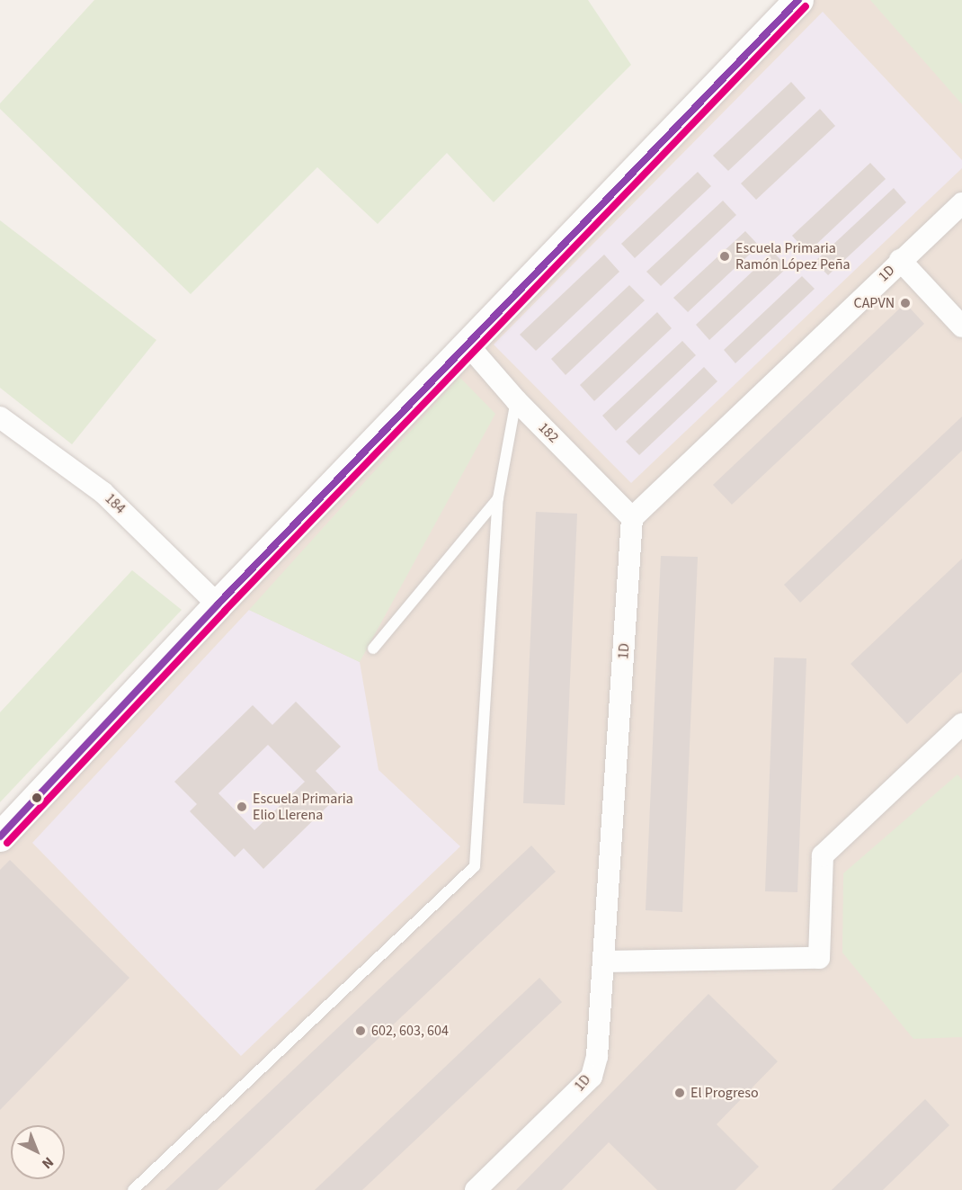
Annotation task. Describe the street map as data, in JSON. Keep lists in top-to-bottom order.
{
  "streets": {
    "street": ["1D", "182", "184"]
  },
  "crossings": [
    ["1D", "182"]
  ],
  "places": [
    "Escuela Primaria Ramón López Peña",
    "CAPVN",
    "Escuela Primaria Elio Llerena",
    "602, 603, 604",
    "El Progreso"
  ],
  "north": "bottom right"
}
